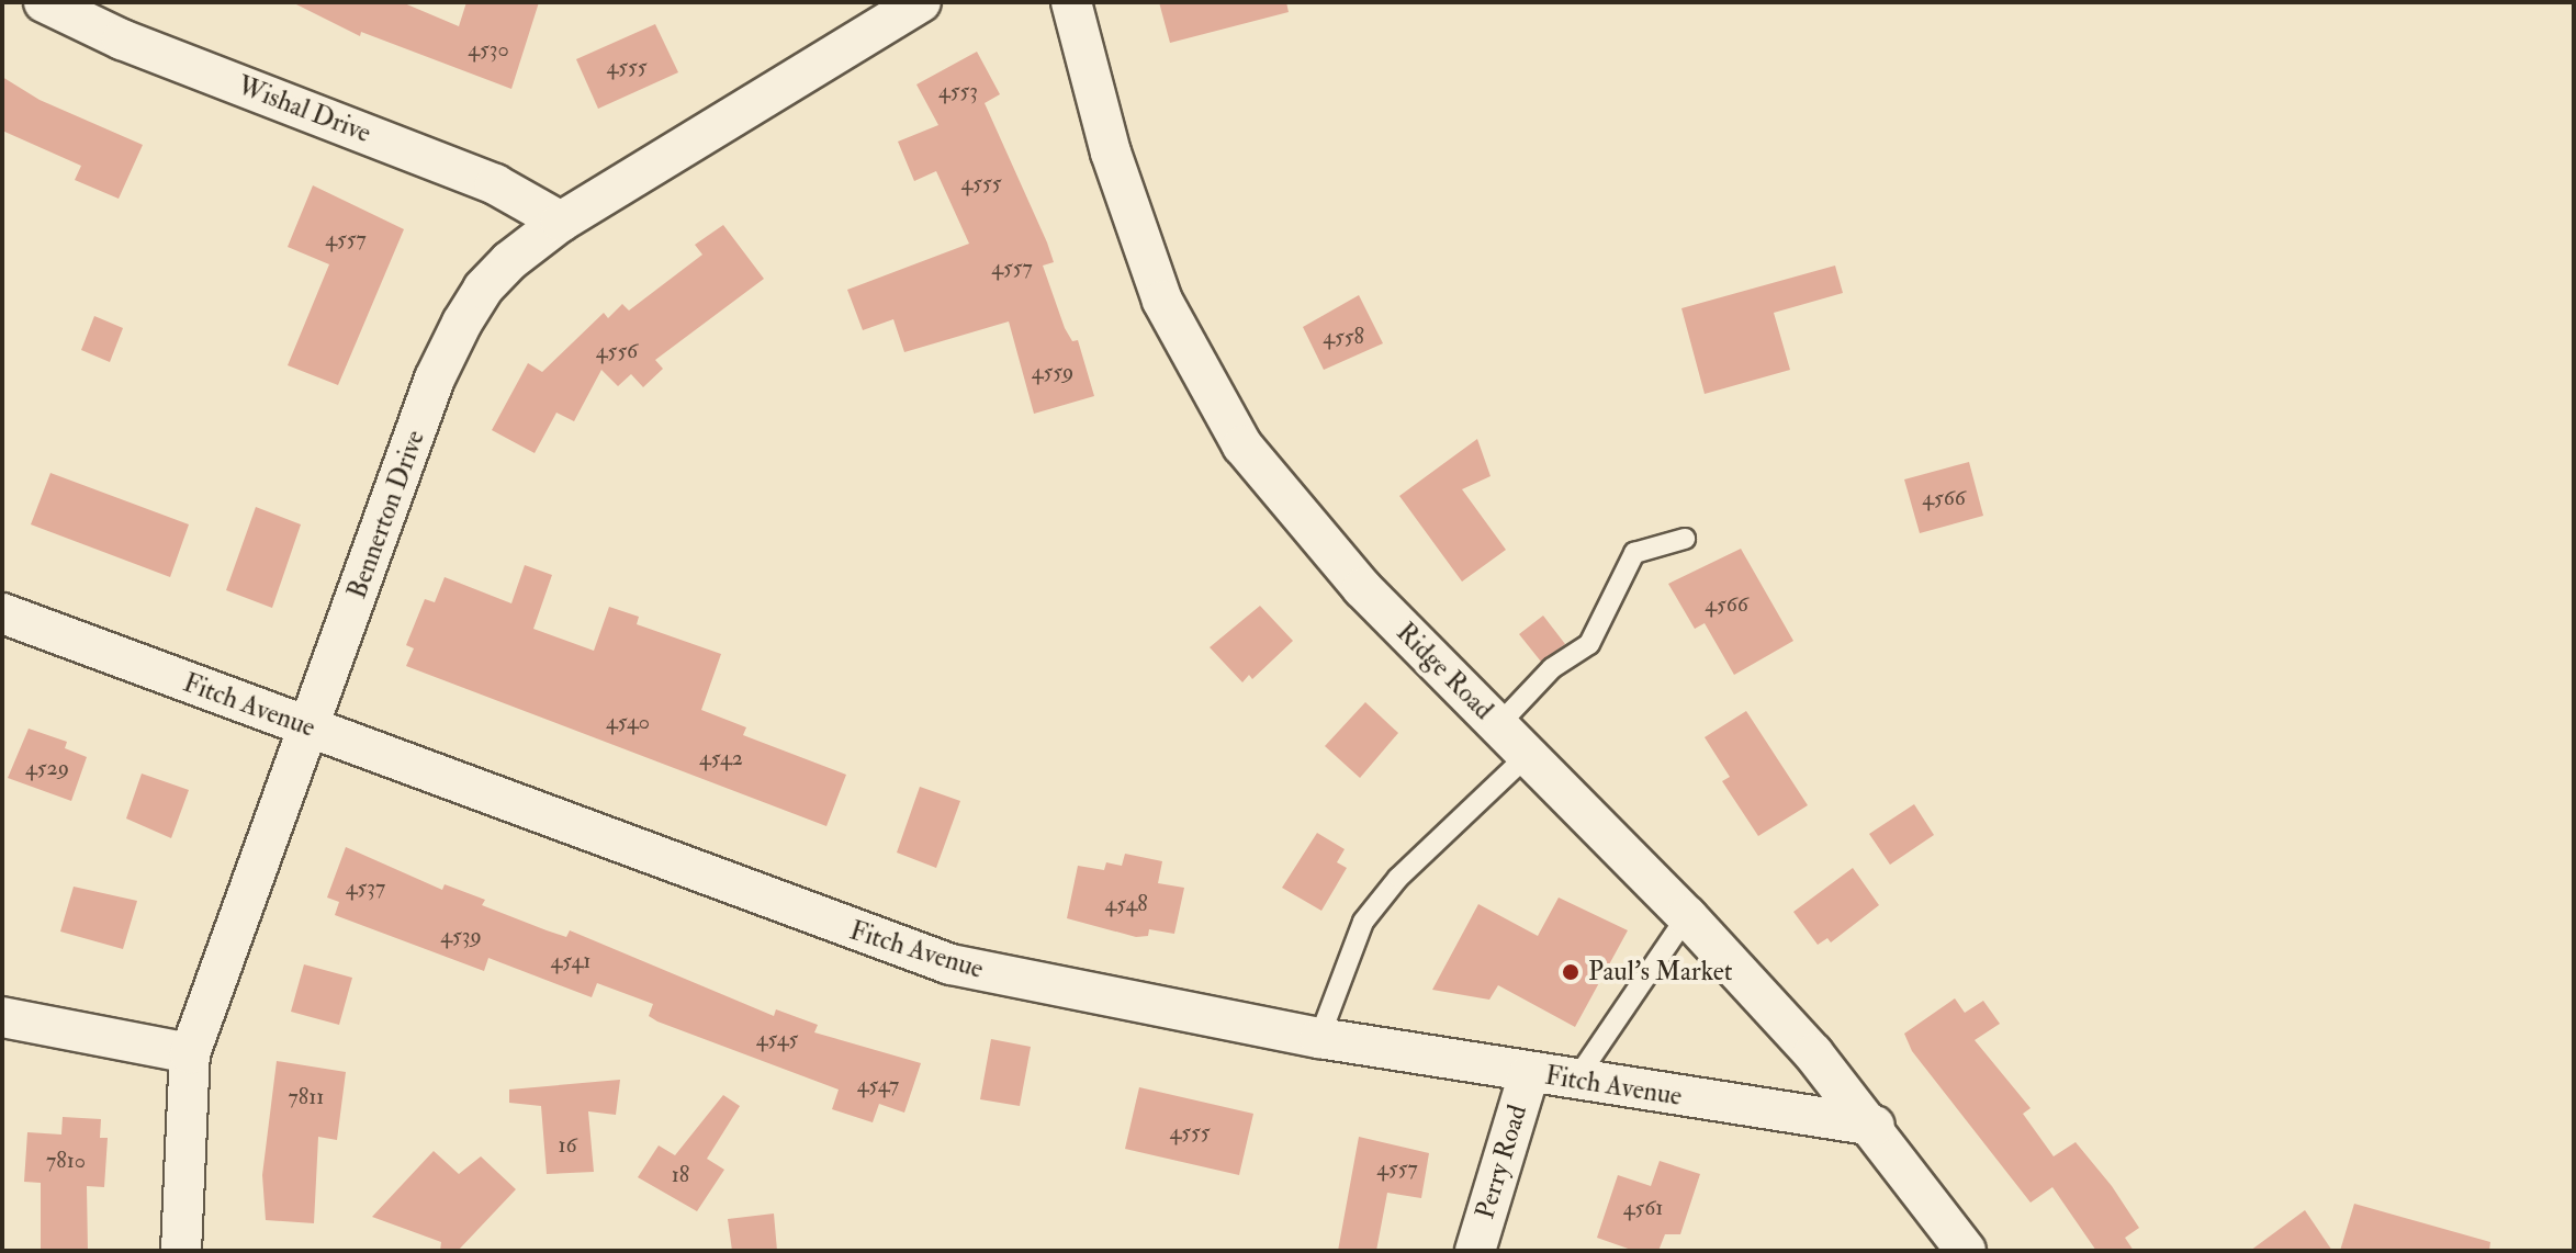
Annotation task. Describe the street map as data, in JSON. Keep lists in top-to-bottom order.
{
  "streets": {
    "street": [
      "Wishal Drive",
      "Bennerton Drive",
      "Ridge Road",
      "Fitch Avenue",
      "Perry Road"
    ]
  },
  "crossings": [
    ["Wishal Drive", "Bennerton Drive"],
    ["Bennerton Drive", "Fitch Avenue"],
    ["Ridge Road", "Fitch Avenue"],
    ["Fitch Avenue", "Perry Road"]
  ],
  "places": ["Paul’s Market"],
  "house_numbers": [
    "4530",
    "4555",
    "4553",
    "4555",
    "4557",
    "4557",
    "4558",
    "4556",
    "4559",
    "4566",
    "4566",
    "4540",
    "4542",
    "4529",
    "4537",
    "4548",
    "4539",
    "4541",
    "4545",
    "4547",
    "7811",
    "4555",
    "16",
    "7810",
    "4557",
    "18",
    "4561"
  ]
}
